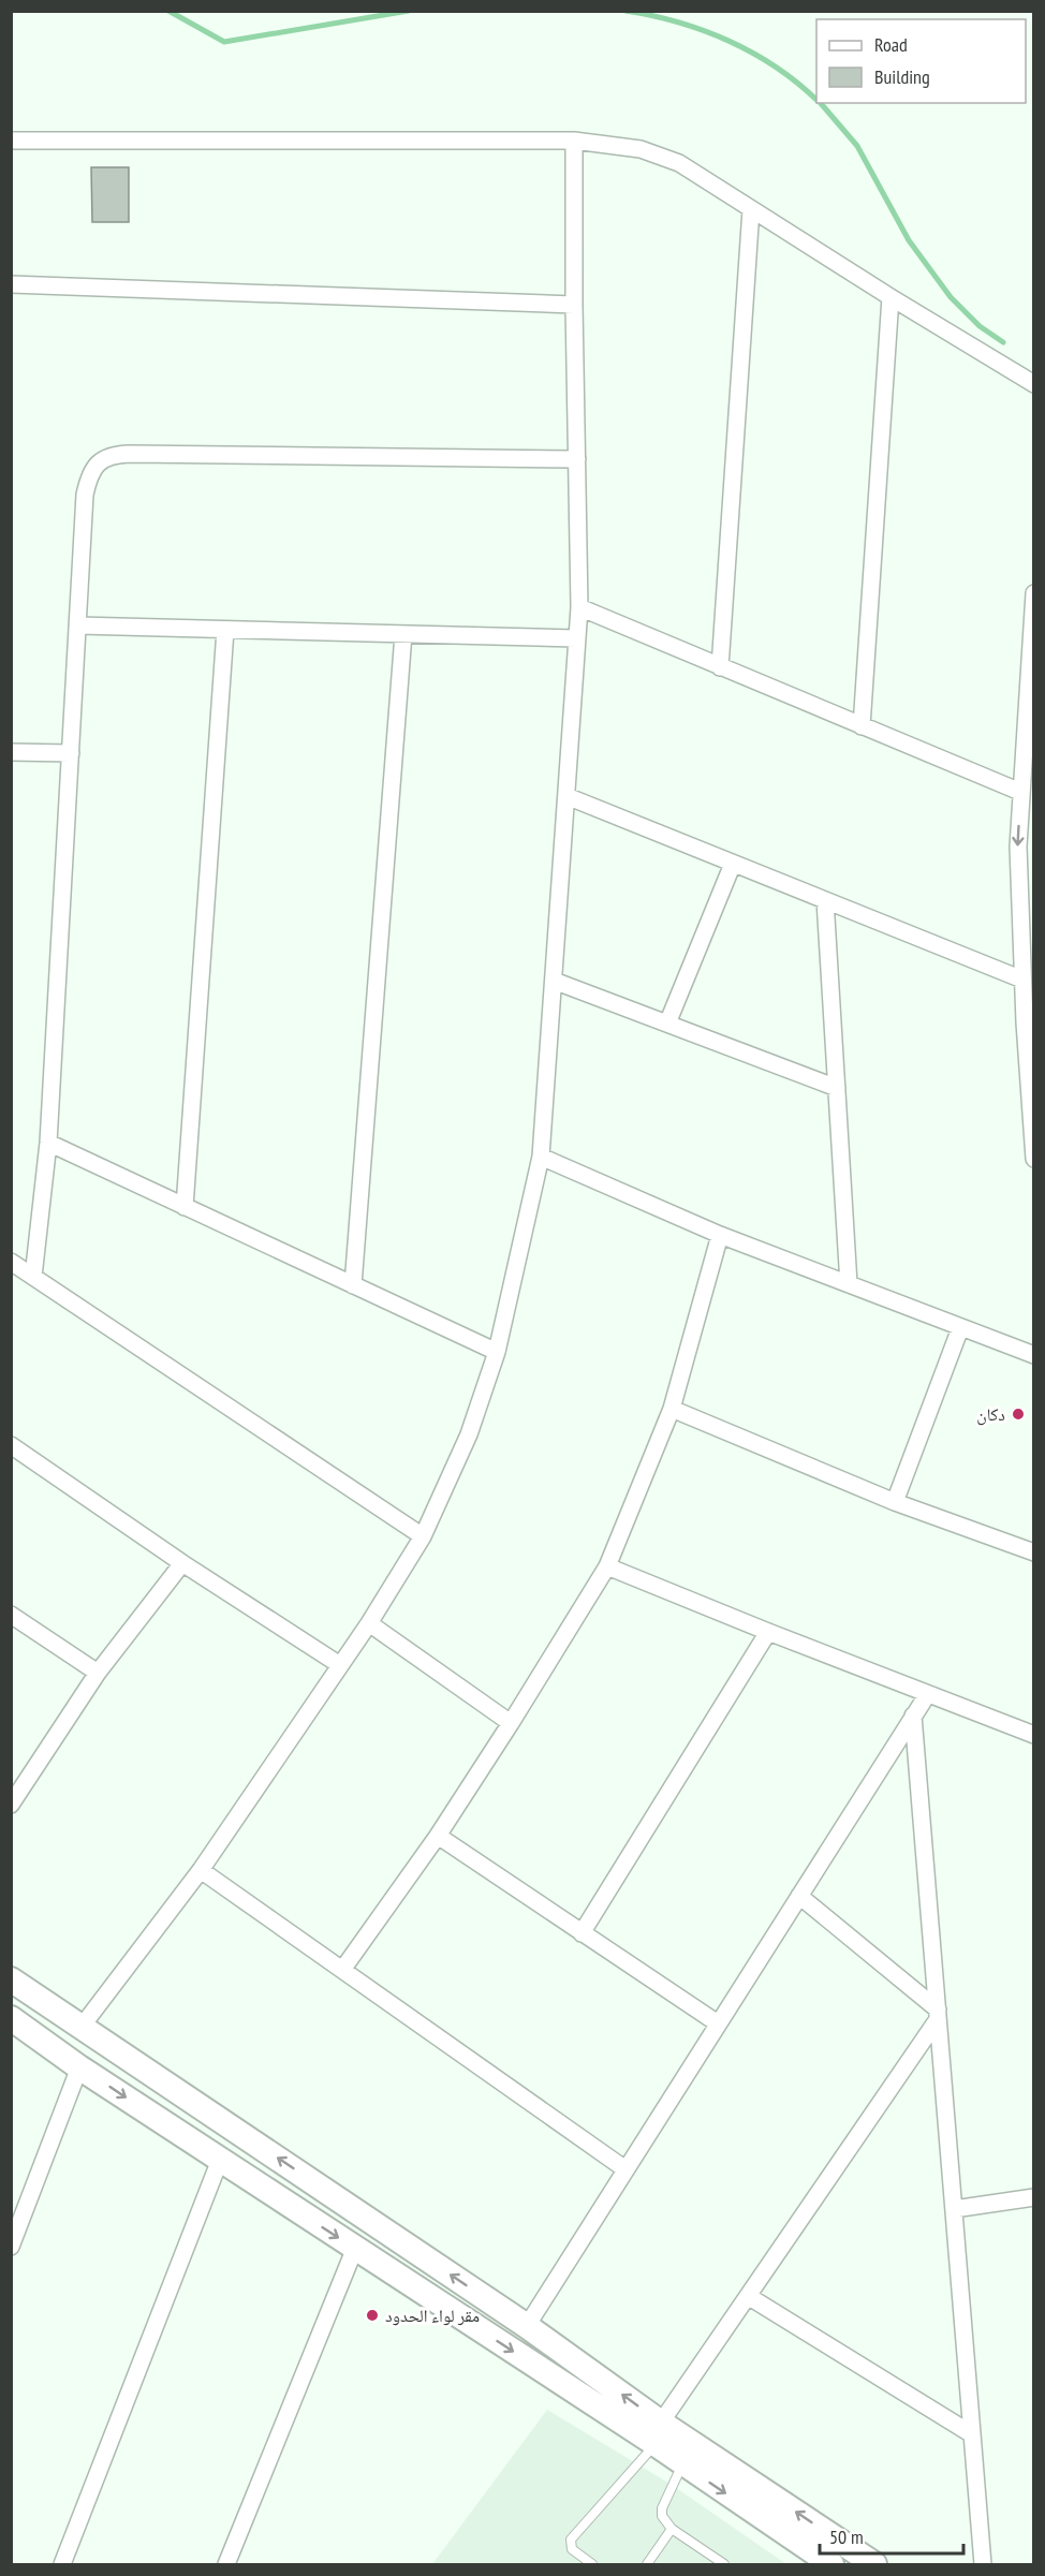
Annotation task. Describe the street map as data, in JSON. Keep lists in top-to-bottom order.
{
  "places": ["دكان", "مقر لواء الحدود"],
  "legend": ["Road", "Building"],
  "scale_bar": "50 m"
}
